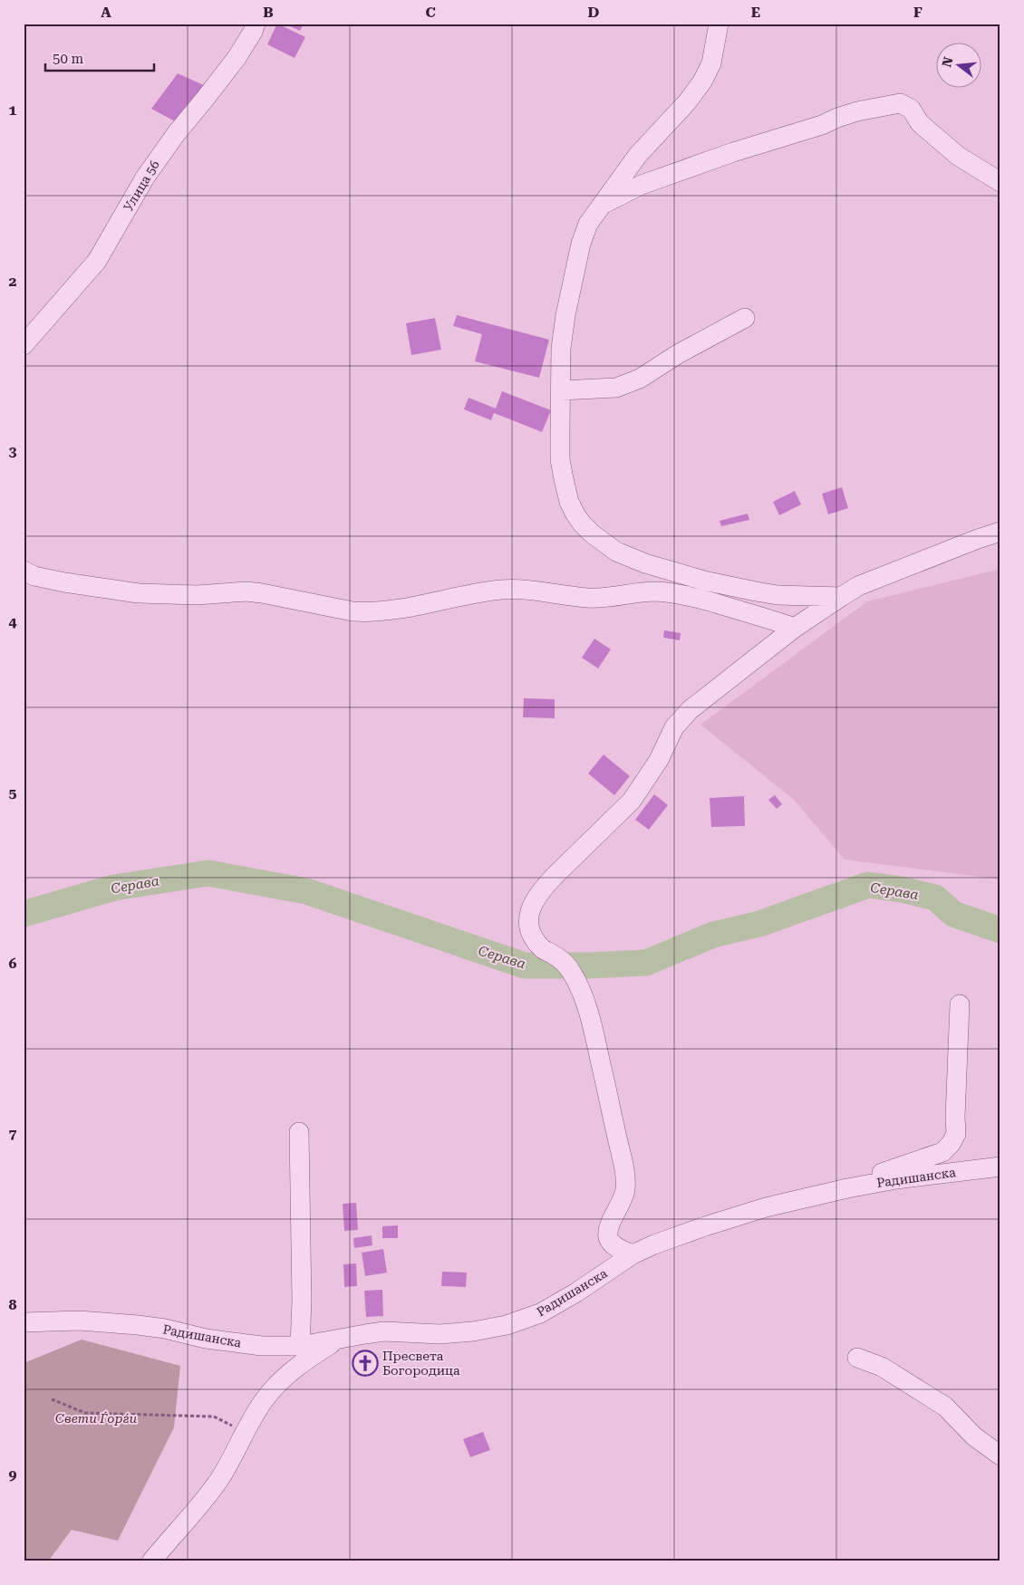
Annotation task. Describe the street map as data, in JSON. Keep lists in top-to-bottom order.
{
  "streets": {
    "street": ["Улица 56", "Радишанска"]
  },
  "water": ["Серава"],
  "parks": ["Свети Ѓорѓи"],
  "places": {
    "church": ["Пресвета Богородица"]
  },
  "scale_bar": "50 m",
  "north": "left",
  "grid": {
    "columns": [
      "A",
      "B",
      "C",
      "D",
      "E",
      "F"
    ],
    "rows": [
      "1",
      "2",
      "3",
      "4",
      "5",
      "6",
      "7",
      "8",
      "9"
    ]
  }
}
